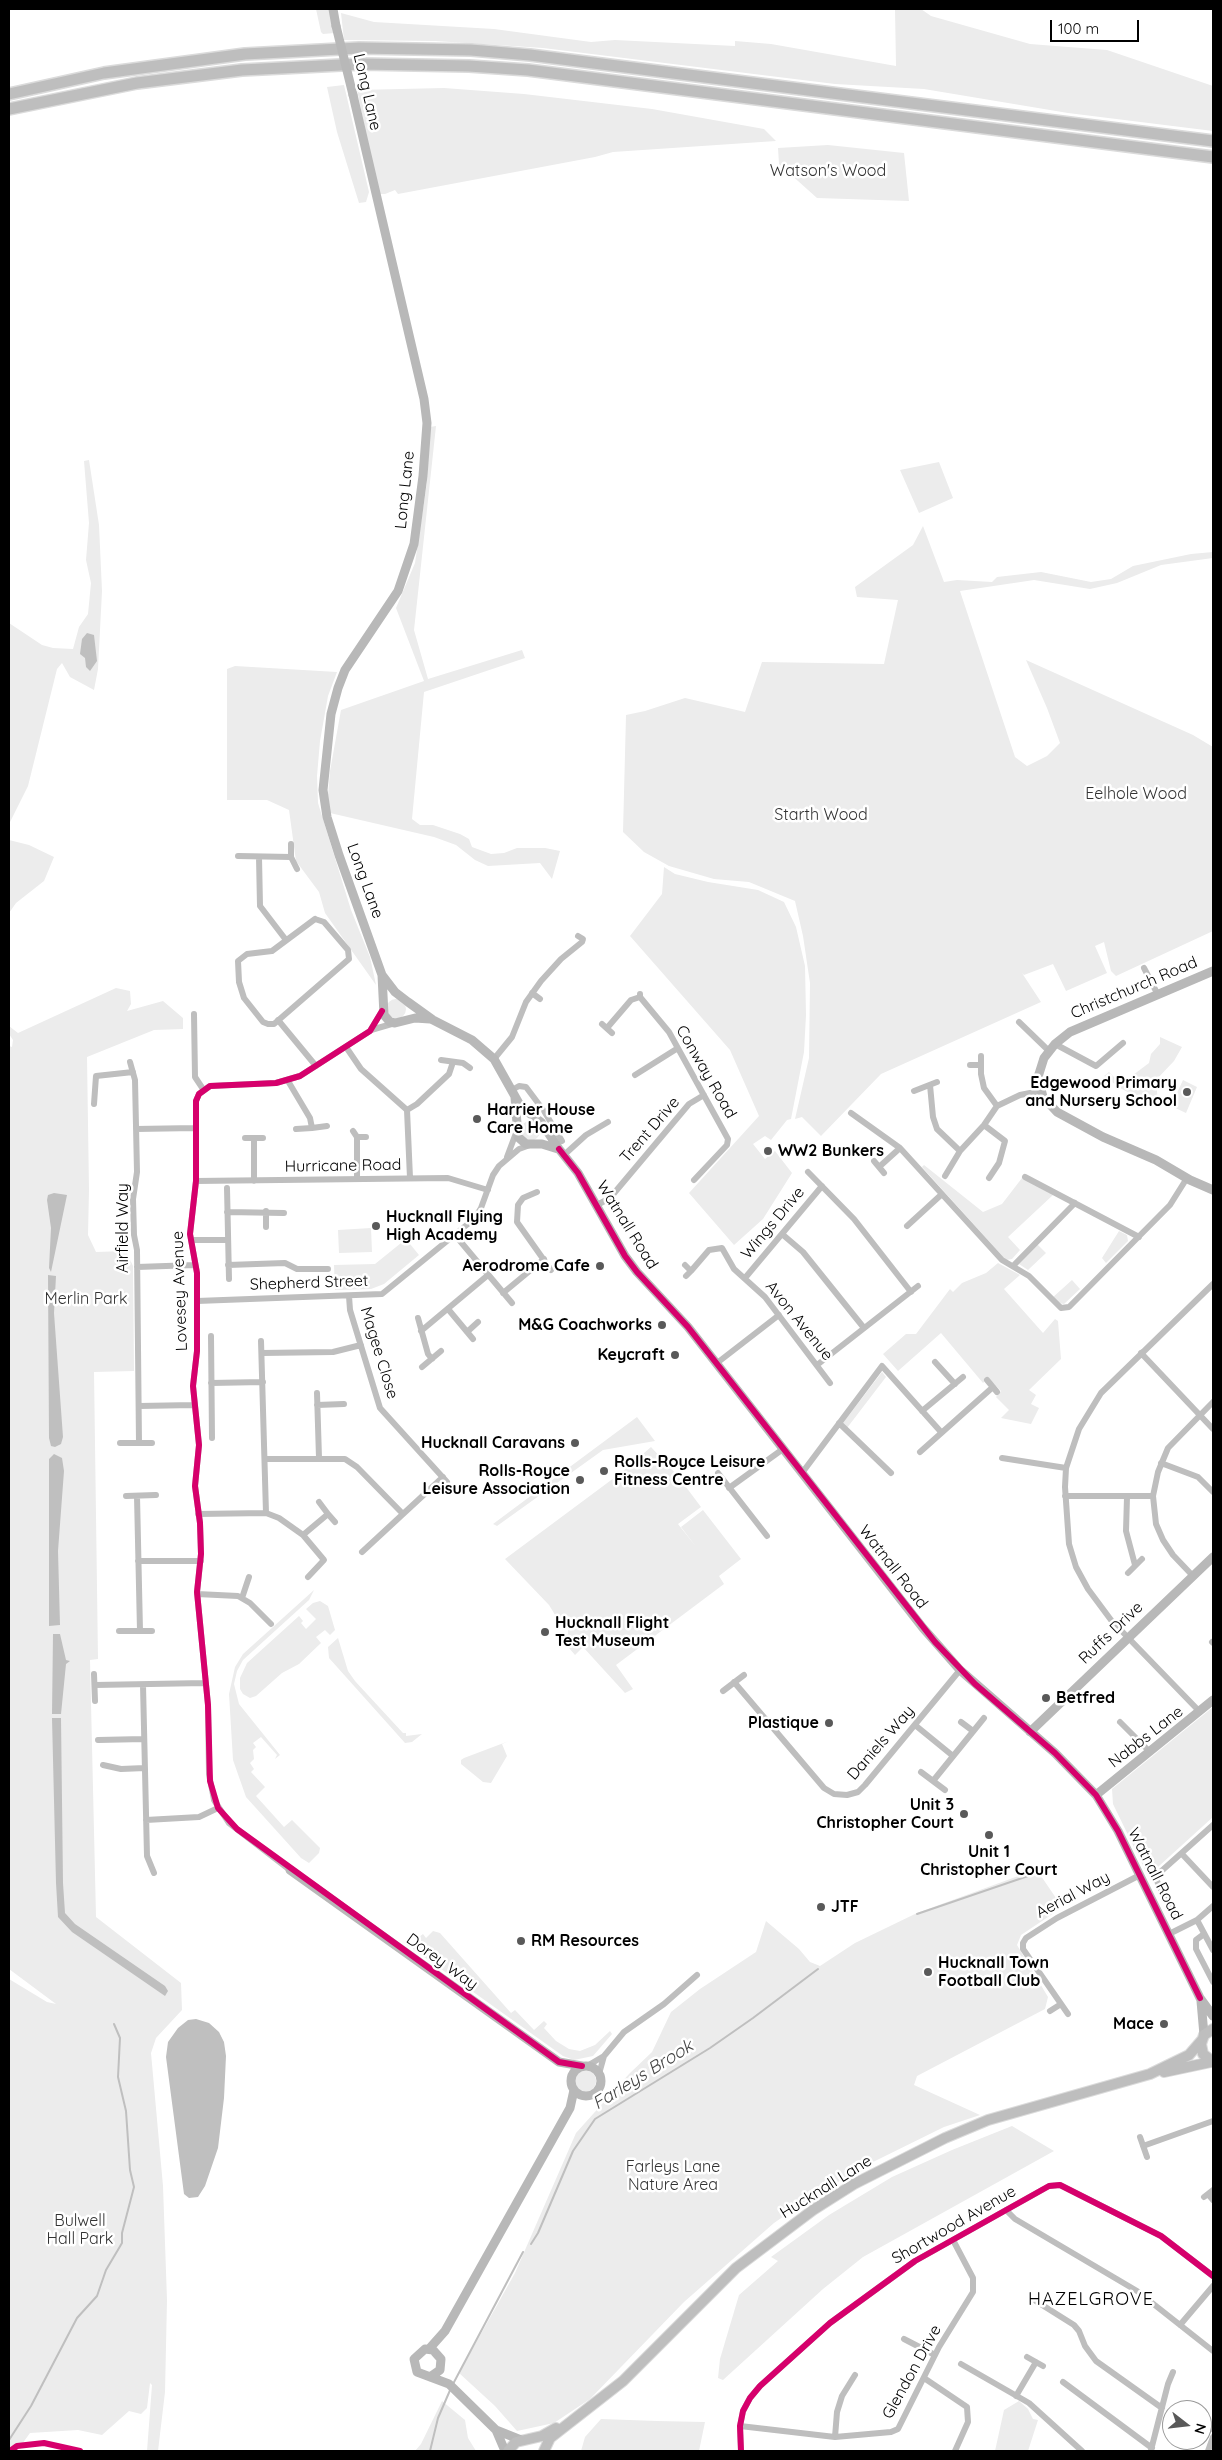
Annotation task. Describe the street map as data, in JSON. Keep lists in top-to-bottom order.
{
  "streets": {
    "main road": [
      "Long Lane",
      "Christchurch Road",
      "Watnall Road",
      "Ruffs Drive",
      "Nabbs Lane",
      "Dorey Way",
      "Hucknall Lane"
    ],
    "street": [
      "Conway Road",
      "Trent Drive",
      "Hurricane Road",
      "Wings Drive",
      "Airfield Way",
      "Shepherd Street",
      "Lovesey Avenue",
      "Avon Avenue",
      "Magee Close",
      "Daniels Way",
      "Aerial Way",
      "Shortwood Avenue",
      "Glendon Drive"
    ]
  },
  "crossings": [
    ["Long Lane", "Watnall Road"],
    ["Conway Road", "Trent Drive"],
    ["Trent Drive", "Watnall Road"],
    ["Hurricane Road", "Shepherd Street"],
    ["Hurricane Road", "Lovesey Avenue"],
    ["Wings Drive", "Avon Avenue"],
    ["Watnall Road", "Shepherd Street"],
    ["Watnall Road", "Ruffs Drive"],
    ["Watnall Road", "Nabbs Lane"],
    ["Watnall Road", "Daniels Way"],
    ["Watnall Road", "Aerial Way"],
    ["Watnall Road", "Hucknall Lane"],
    ["Shepherd Street", "Lovesey Avenue"],
    ["Shepherd Street", "Magee Close"],
    ["Shortwood Avenue", "Glendon Drive"]
  ],
  "districts": ["HAZELGROVE"],
  "water": ["Farleys Brook"],
  "parks": [
    "Watson's Wood",
    "Eelhole Wood",
    "Starth Wood",
    "Merlin Park",
    "Farleys Lane Nature Area",
    "Bulwell Hall Park"
  ],
  "places": [
    "Edgewood Primary and Nursery School",
    "Harrier House Care Home",
    "WW2 Bunkers",
    "Hucknall Flying High Academy",
    "Aerodrome Cafe",
    "M&G Coachworks",
    "Keycraft",
    "Hucknall Caravans",
    "Rolls-Royce Leisure Fitness Centre",
    "Rolls-Royce Leisure Association",
    "Hucknall Flight Test Museum",
    "Betfred",
    "Plastique",
    "Unit 3 Christopher Court",
    "Unit 1 Christopher Court",
    "JTF",
    "RM Resources",
    "Hucknall Town Football Club",
    "Mace"
  ],
  "scale_bar": "100 m",
  "north": "right"
}
